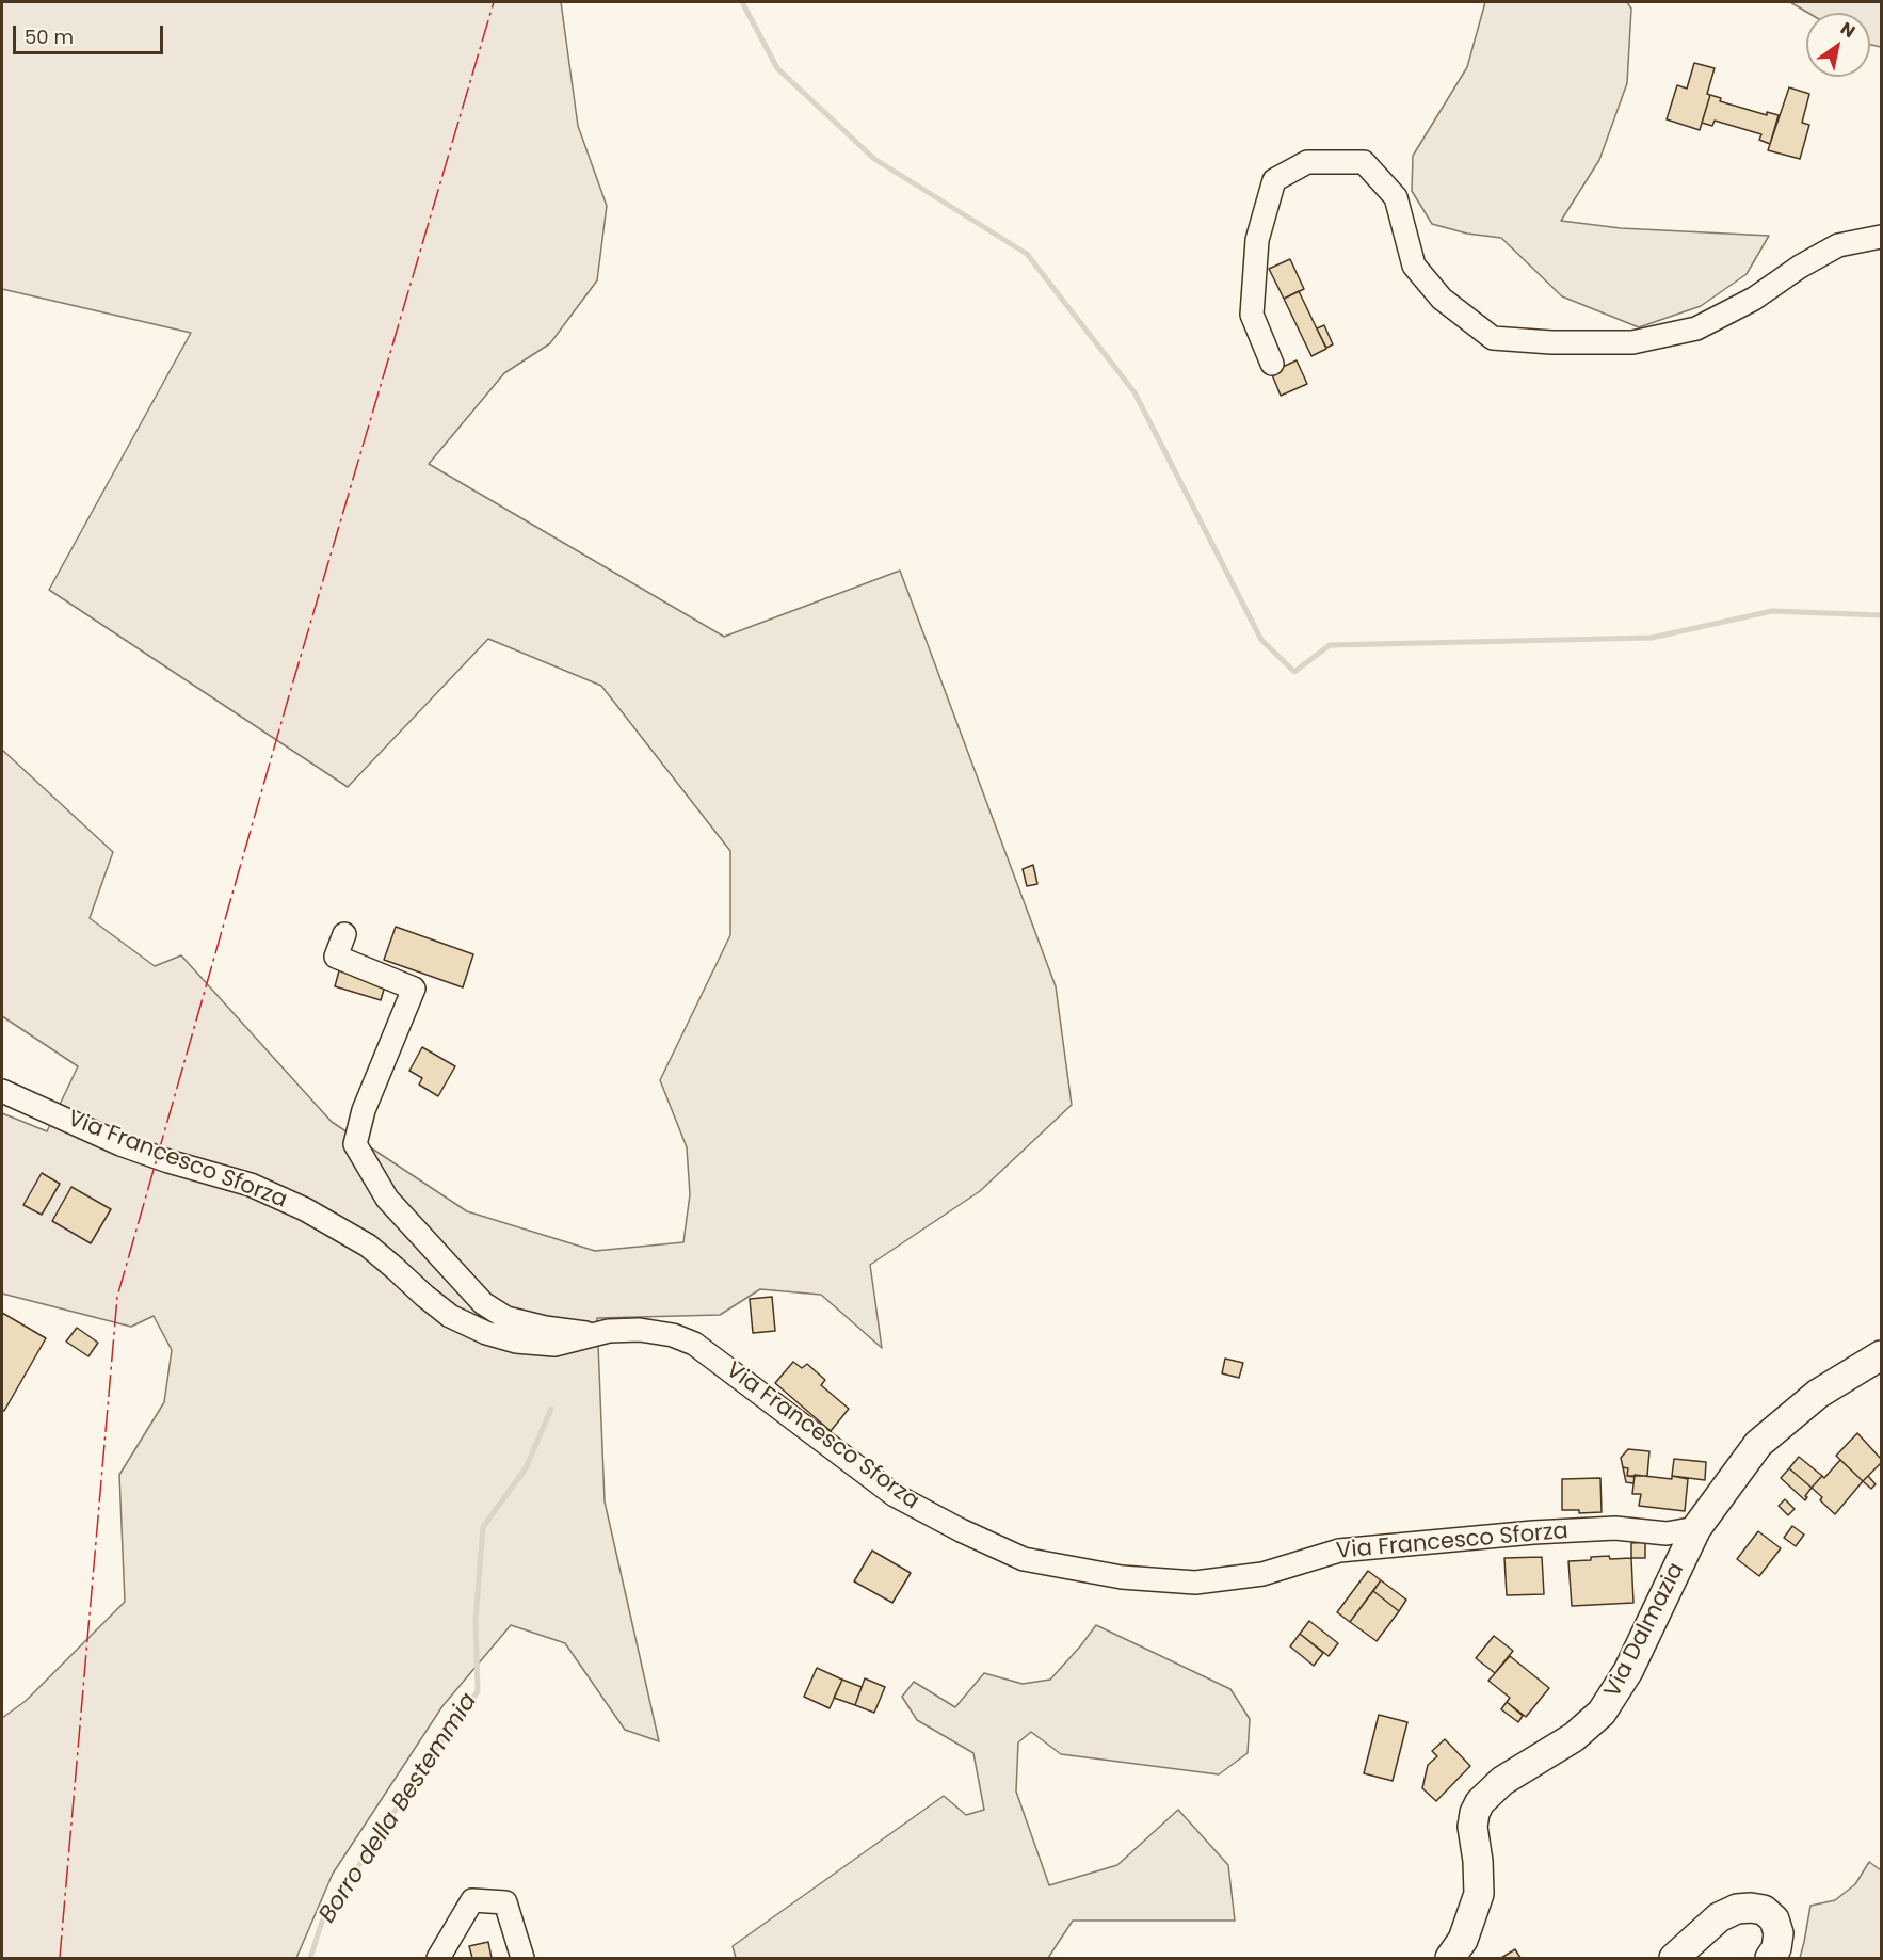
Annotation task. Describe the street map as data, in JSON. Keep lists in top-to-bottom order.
{
  "streets": {
    "main road": ["Via Dalmazia"],
    "street": ["Via Francesco Sforza"]
  },
  "crossings": [
    ["Via Francesco Sforza", "Via Dalmazia"]
  ],
  "water": ["Borro della Bestemmia"],
  "scale_bar": "50 m",
  "north": "top right"
}
